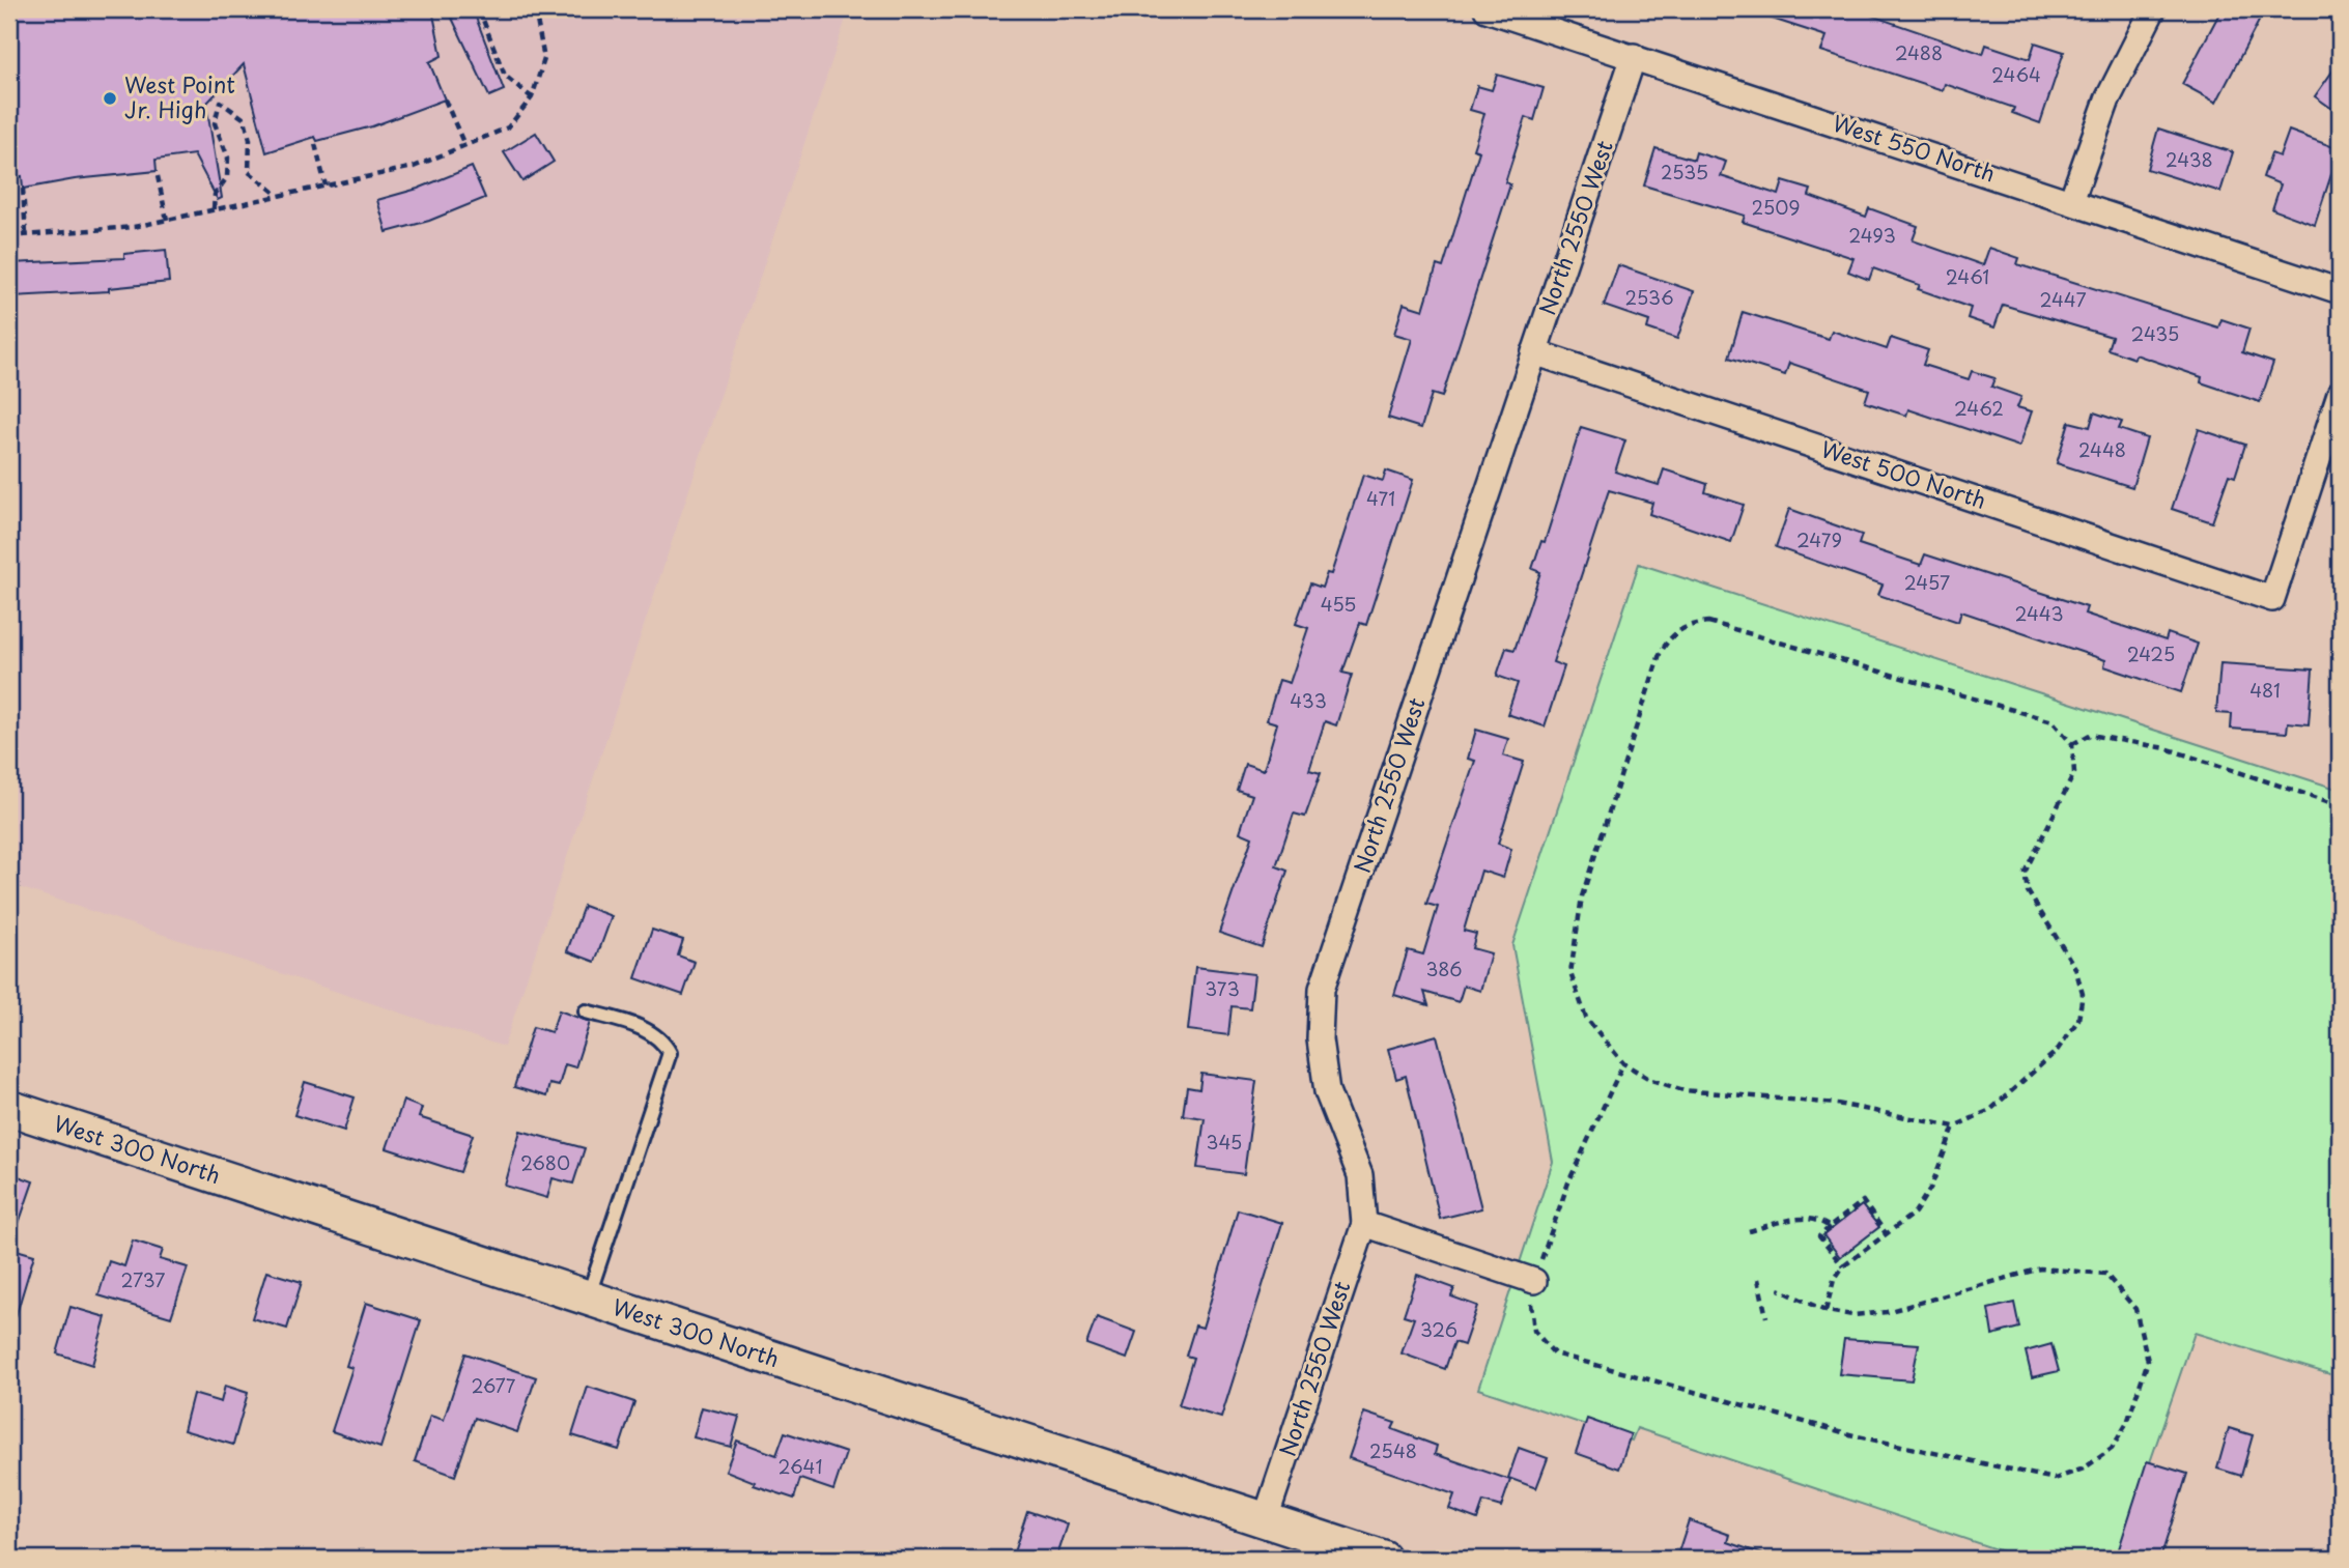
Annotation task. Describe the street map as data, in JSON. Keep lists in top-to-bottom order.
{
  "streets": {
    "main road": ["West 300 North"],
    "street": ["West 550 North", "North 2550 West", "West 500 North"]
  },
  "crossings": [
    ["West 550 North", "North 2550 West"],
    ["North 2550 West", "West 500 North"],
    ["North 2550 West", "West 300 North"]
  ],
  "places": ["West Point Jr. High"],
  "house_numbers": [
    "2488",
    "2464",
    "2438",
    "2535",
    "2509",
    "2493",
    "2461",
    "2536",
    "2447",
    "2435",
    "2462",
    "2448",
    "471",
    "2479",
    "2457",
    "455",
    "2443",
    "2425",
    "481",
    "433",
    "386",
    "373",
    "345",
    "2680",
    "2737",
    "326",
    "2677",
    "2548",
    "2641"
  ]
}
